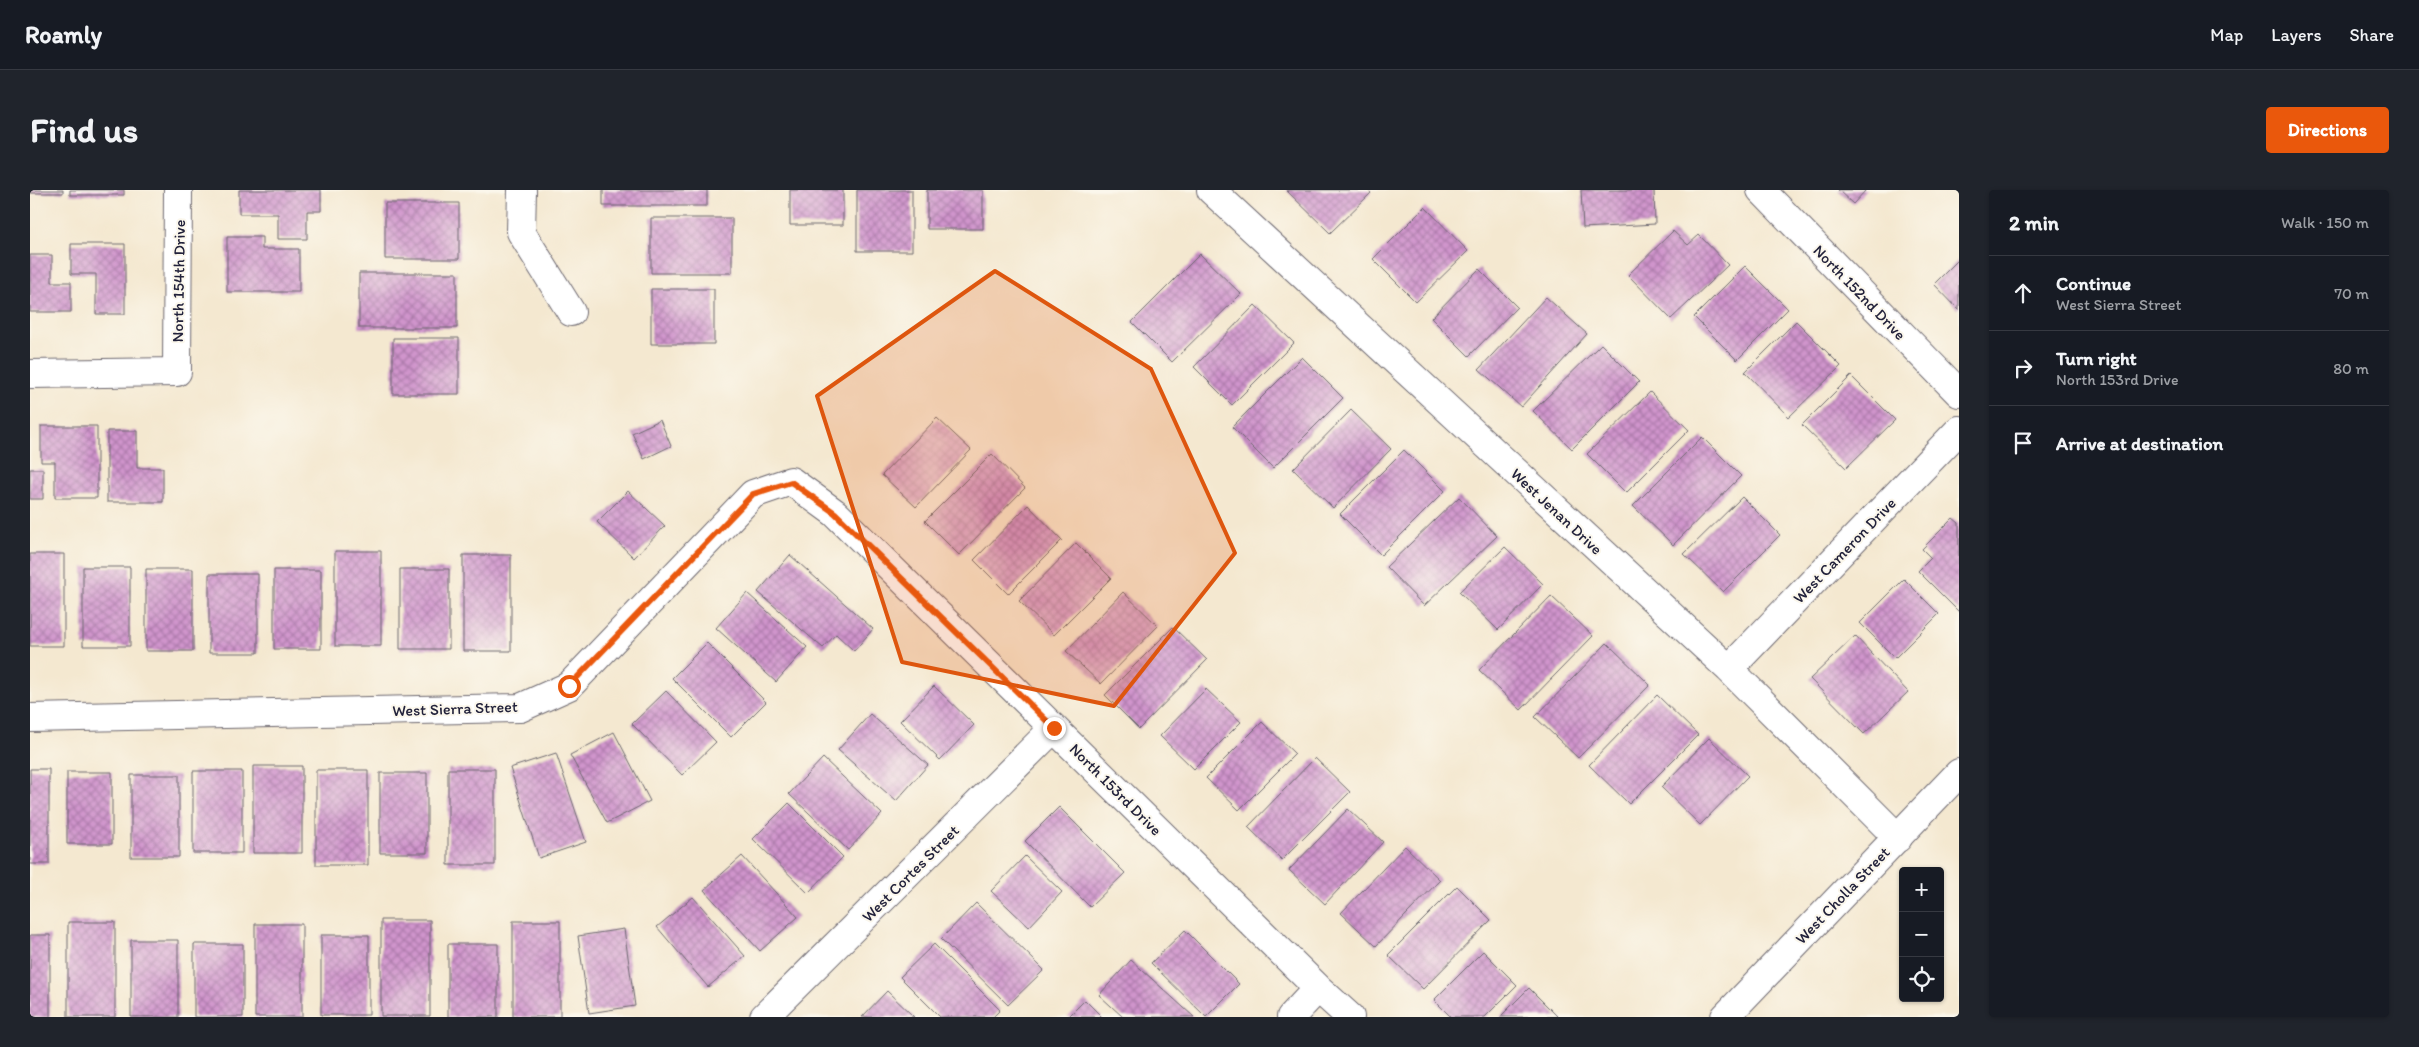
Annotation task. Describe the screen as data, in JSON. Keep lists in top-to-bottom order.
{
  "streets": {
    "street": [
      "North 154th Drive",
      "North 152nd Drive",
      "West Jenan Drive",
      "West Cameron Drive",
      "West Sierra Street",
      "North 153rd Drive",
      "West Cortes Street",
      "West Cholla Street"
    ]
  },
  "crossings": [
    ["West Jenan Drive", "West Cameron Drive"],
    ["West Jenan Drive", "West Cholla Street"],
    ["West Sierra Street", "North 153rd Drive"],
    ["North 153rd Drive", "West Cortes Street"]
  ],
  "page": {
    "header": "Roamly",
    "nav": ["Map", "Layers", "Share"],
    "buttons": "Directions",
    "title": "Find us",
    "heading": ["2 min", "Walk · 150 m"],
    "list": [
      ["Continue", "West Sierra Street", "70 m"],
      ["Turn right", "North 153rd Drive", "80 m"],
      "Arrive at destination"
    ],
    "map_buttons": ["+", "−"]
  }
}
